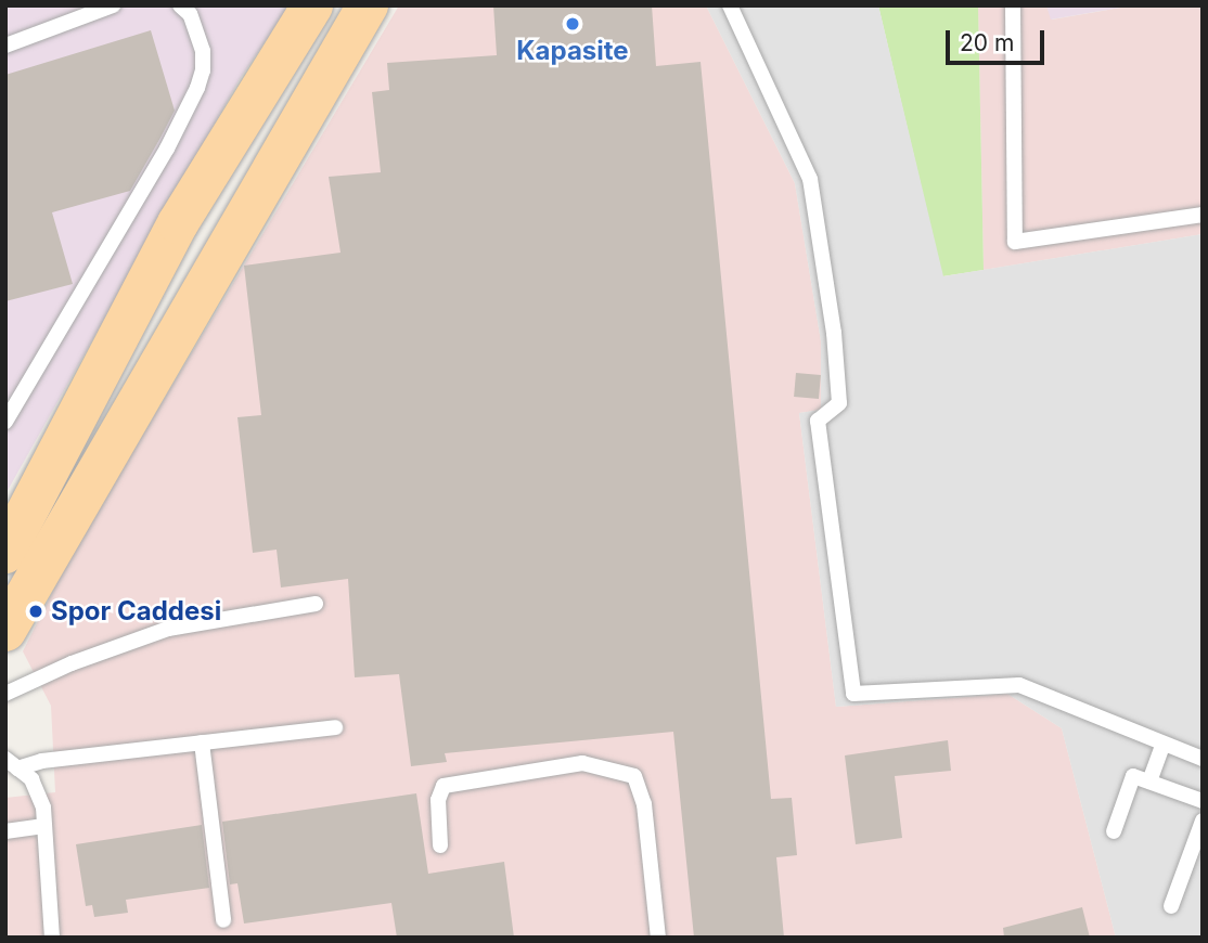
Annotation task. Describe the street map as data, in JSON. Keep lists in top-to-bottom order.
{
  "places": ["Kapasite", "Spor Caddesi"],
  "scale_bar": "20 m"
}
